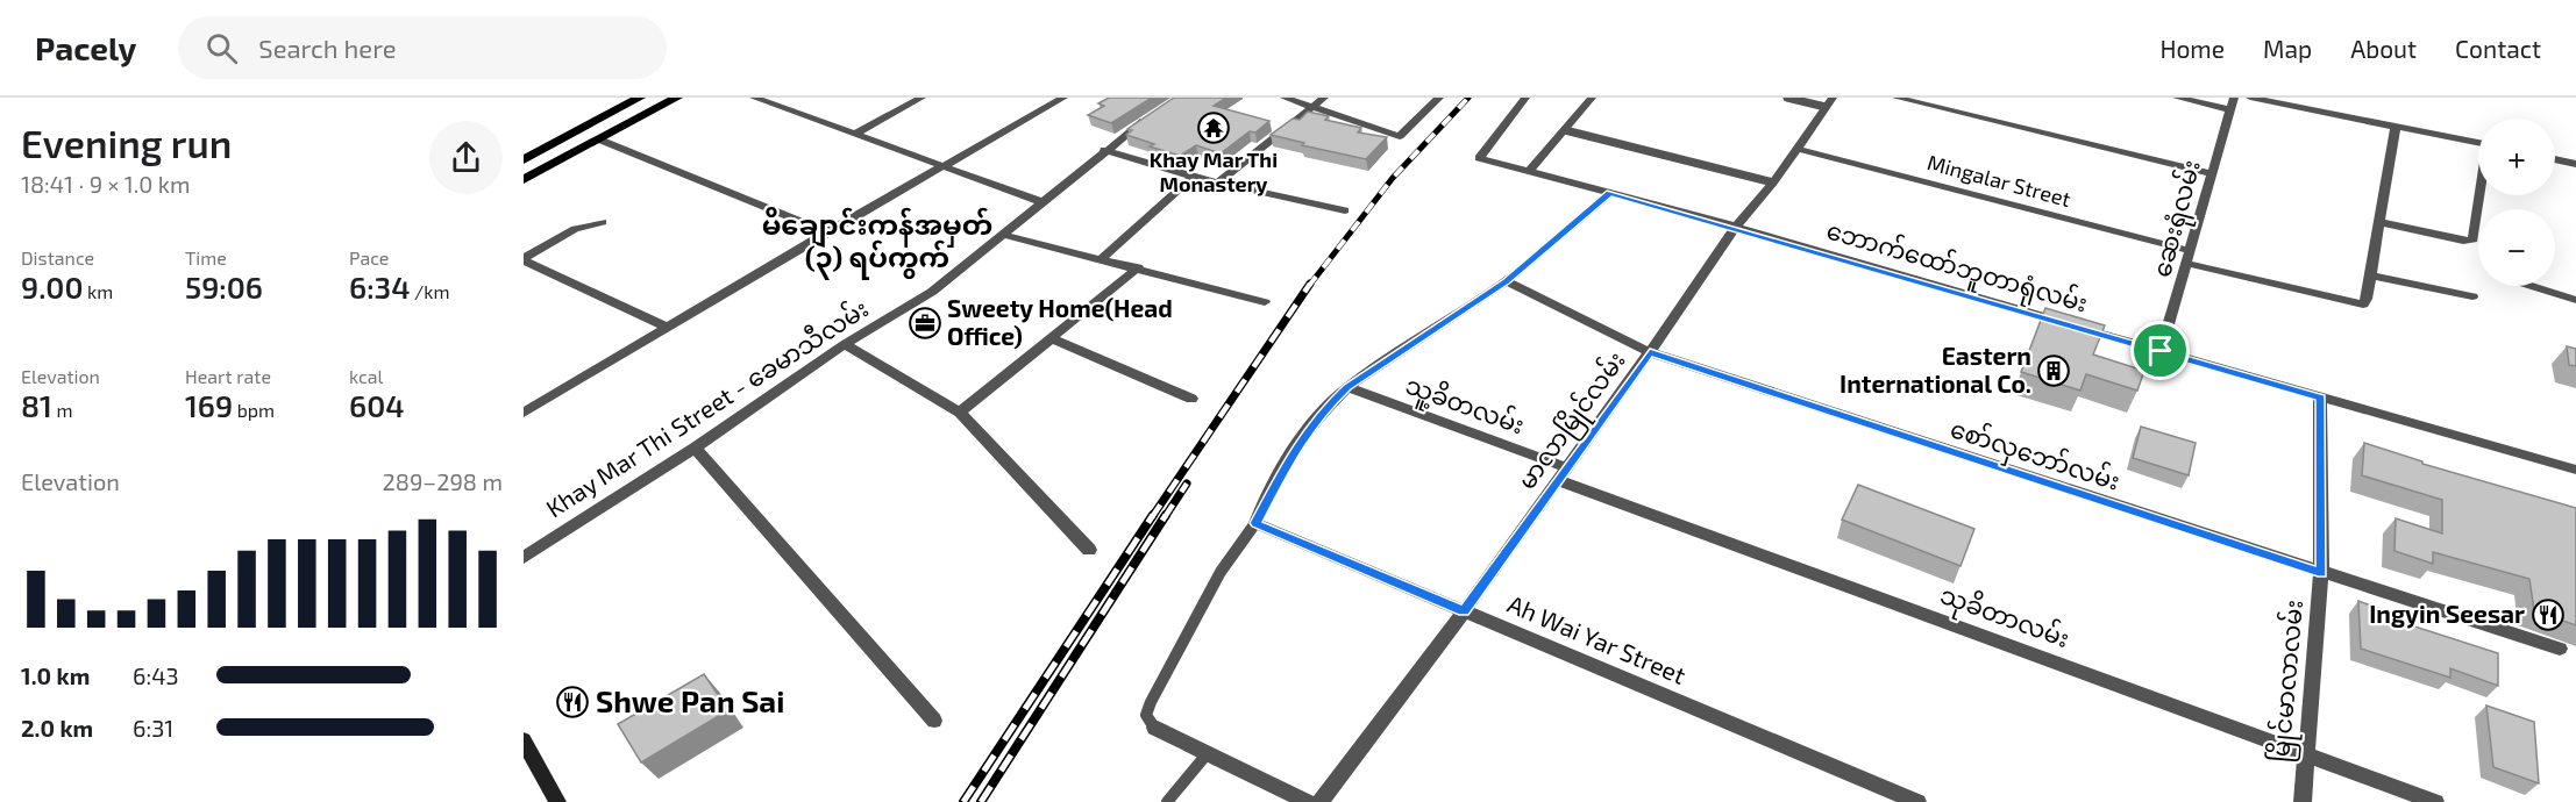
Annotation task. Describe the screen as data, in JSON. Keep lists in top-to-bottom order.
{
  "streets": {
    "street": [
      "Mingalar Street",
      "ဆေးရုံလမ်း",
      "ဘောက်ထော်ဘူတာရုံလမ်း",
      "သူ့ခိတလမ်း",
      "Khay Mar Thi Street - ခေမာသီလမ်း",
      "မာလာမြိုင်လမ်း",
      "စော်လှဘော်လမ်း",
      "သုခိတာလမ်း",
      "Ah Wai Yar Street",
      "မြိုင်မာလာလမ်း"
    ]
  },
  "crossings": [
    ["Mingalar Street", "ဆေးရုံလမ်း"],
    ["Mingalar Street", "မာလာမြိုင်လမ်း"],
    ["ဆေးရုံလမ်း", "ဘောက်ထော်ဘူတာရုံလမ်း"],
    ["ဘောက်ထော်ဘူတာရုံလမ်း", "မာလာမြိုင်လမ်း"],
    ["ဘောက်ထော်ဘူတာရုံလမ်း", "မြိုင်မာလာလမ်း"],
    ["သူ့ခိတလမ်း", "မာလာမြိုင်လမ်း"],
    ["သူ့ခိတလမ်း", "သုခိတာလမ်း"],
    ["မာလာမြိုင်လမ်း", "စော်လှဘော်လမ်း"],
    ["မာလာမြိုင်လမ်း", "သုခိတာလမ်း"],
    ["မာလာမြိုင်လမ်း", "Ah Wai Yar Street"],
    ["စော်လှဘော်လမ်း", "မြိုင်မာလာလမ်း"],
    ["သုခိတာလမ်း", "မြိုင်မာလာလမ်း"]
  ],
  "districts": ["မိချောင်းကန်အမှတ် (၃) ရပ်ကွက်"],
  "places": {
    "temple": ["Khay Mar Thi Monastery"],
    "office": ["Sweety Home(Head Office)"],
    "building": ["Eastern International Co."],
    "restaurant": ["Ingyin Seesar", "Shwe Pan Sai"]
  },
  "page": {
    "header": "Pacely",
    "search": "Search here",
    "nav": [
      "Home",
      "Map",
      "About",
      "Contact"
    ],
    "heading": ["Evening run", "18:41 · 9 × 1.0 km"],
    "map_buttons": ["+", "−"],
    "stats": [
      ["Distance", "9.00 km"],
      ["Time", "59:06"],
      ["Pace", "6:34 /km"],
      ["Elevation", "81 m"],
      ["Heart rate", "169 bpm"],
      ["kcal", "604"]
    ],
    "chart": ["Elevation", "289–298 m"],
    "list": [
      {
        "name": "1.0 km",
        "note": "6:43"
      },
      {
        "name": "2.0 km",
        "note": "6:31"
      }
    ]
  }
}
